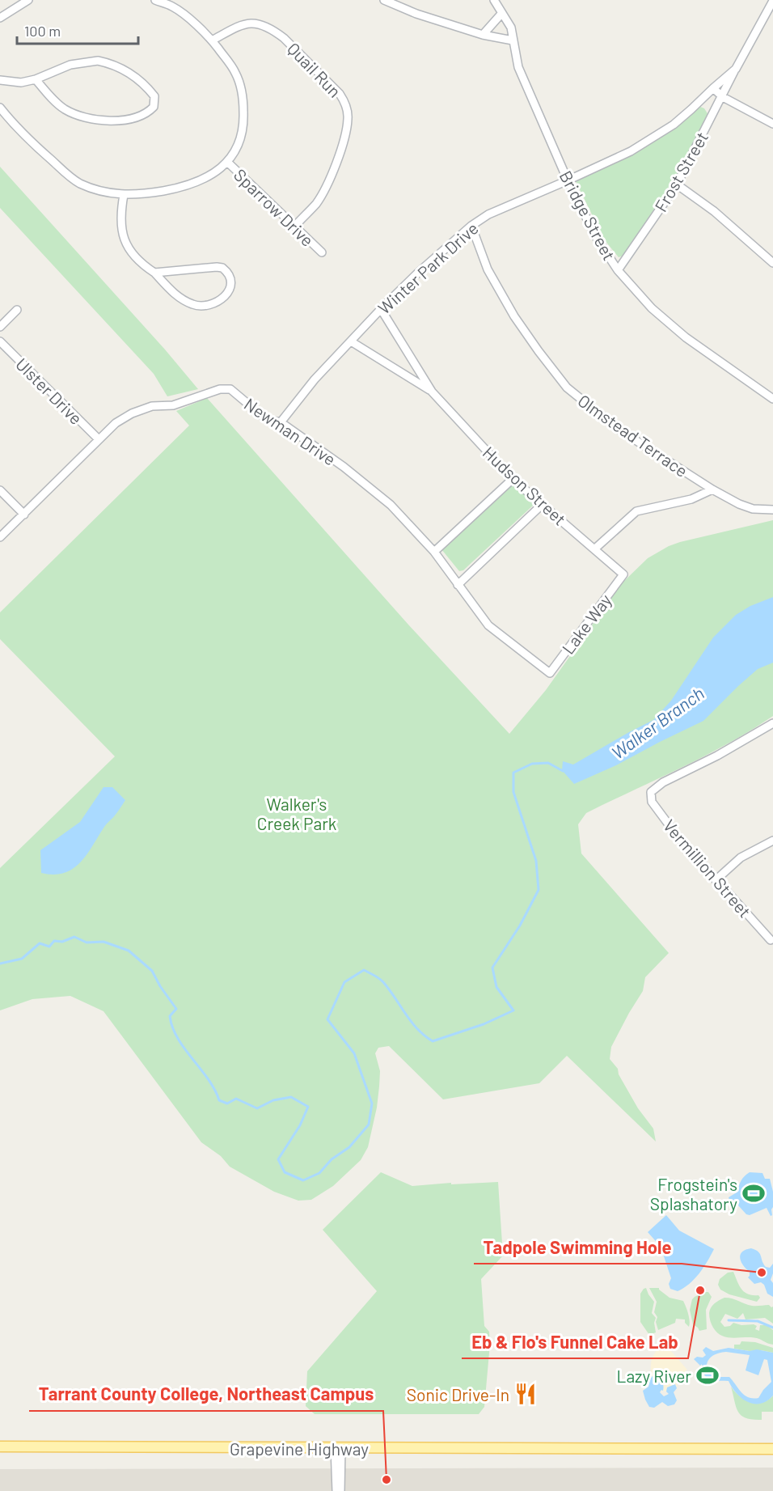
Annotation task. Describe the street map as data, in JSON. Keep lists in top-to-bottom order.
{
  "streets": {
    "main road": ["Grapevine Highway"],
    "street": [
      "Quail Run",
      "Frost Street",
      "Sparrow Drive",
      "Bridge Street",
      "Winter Park Drive",
      "Ulster Drive",
      "Newman Drive",
      "Olmstead Terrace",
      "Hudson Street",
      "Lake Way",
      "Vermillion Street"
    ]
  },
  "crossings": [
    ["Quail Run", "Sparrow Drive"],
    ["Frost Street", "Bridge Street"],
    ["Frost Street", "Winter Park Drive"],
    ["Bridge Street", "Winter Park Drive"],
    ["Winter Park Drive", "Newman Drive"],
    ["Winter Park Drive", "Olmstead Terrace"],
    ["Winter Park Drive", "Hudson Street"],
    ["Ulster Drive", "Newman Drive"],
    ["Newman Drive", "Lake Way"],
    ["Hudson Street", "Lake Way"]
  ],
  "water": ["Walker Branch"],
  "parks": ["Walker's Creek Park"],
  "places": {
    "sports": ["Frogstein's Splashatory", "Lazy River"],
    "other": ["Tadpole Swimming Hole", "Eb & Flo's Funnel Cake Lab", "Tarrant County College, Northeast Campus"],
    "restaurant": ["Sonic Drive-In"]
  },
  "scale_bar": "100 m"
}
